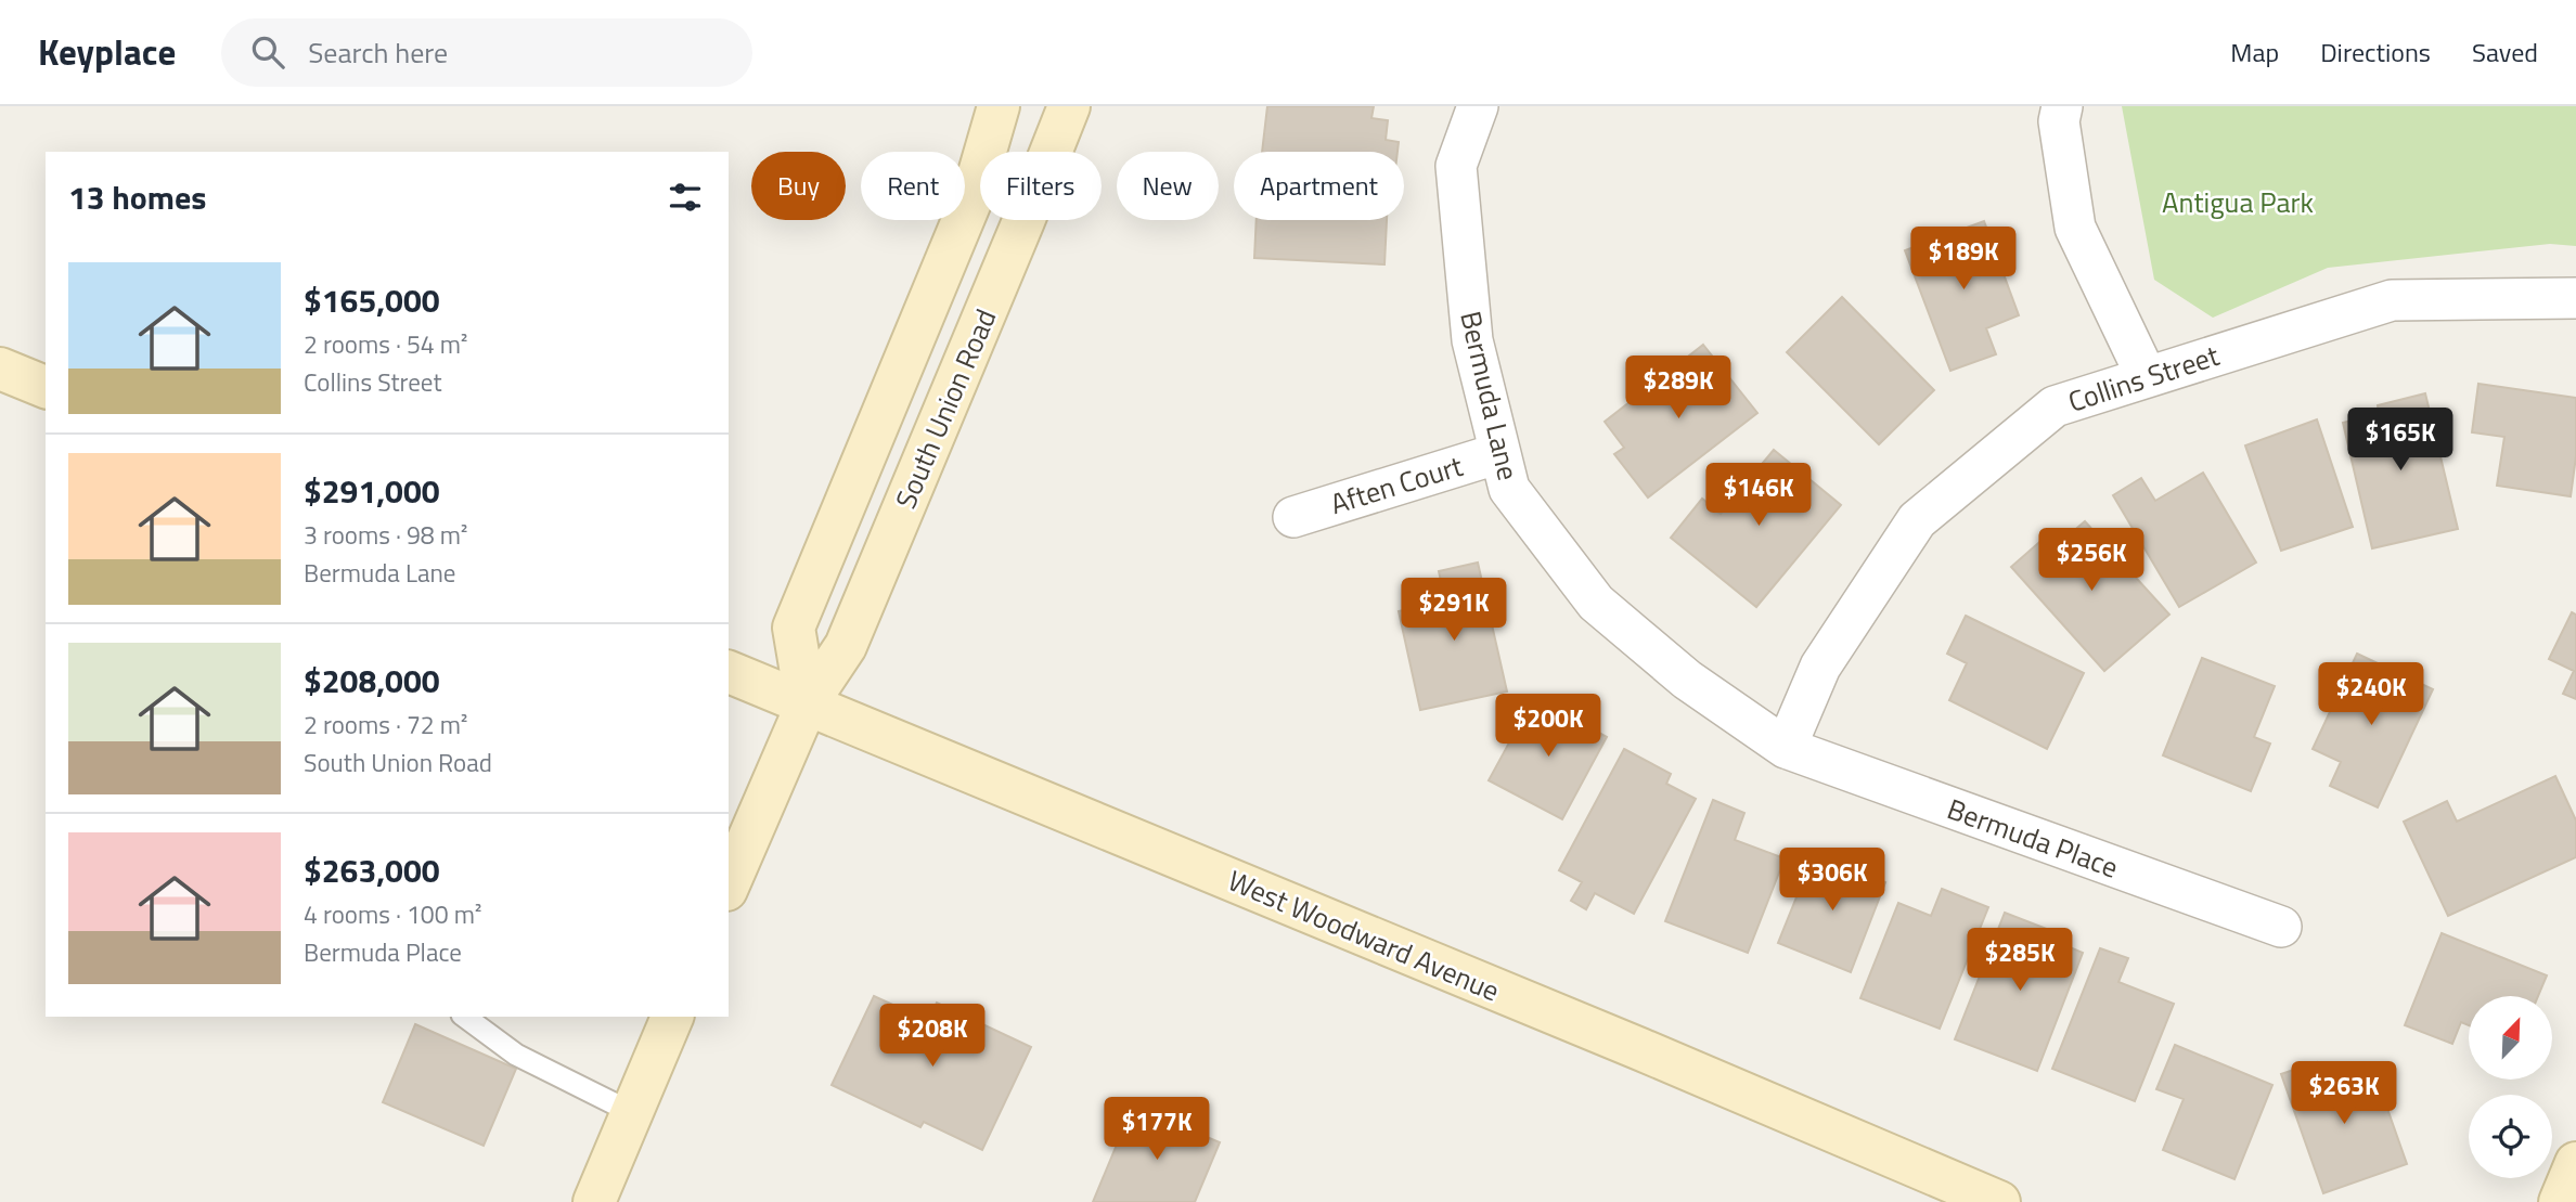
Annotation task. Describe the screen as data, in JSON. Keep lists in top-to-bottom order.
{
  "streets": {
    "street": [
      "Collins Street",
      "Bermuda Lane",
      "South Union Road",
      "Aften Court",
      "Bermuda Place",
      "West Woodward Avenue"
    ]
  },
  "crossings": [
    ["Collins Street", "Bermuda Lane"],
    ["Collins Street", "Bermuda Place"],
    ["Bermuda Lane", "Aften Court"],
    ["Bermuda Lane", "Bermuda Place"],
    ["South Union Road", "West Woodward Avenue"]
  ],
  "parks": ["Antigua Park"],
  "north": "top right",
  "page": {
    "header": "Keyplace",
    "search": "Search here",
    "nav": ["Map", "Directions", "Saved"],
    "chip": [
      "Buy",
      "Rent",
      "Filters",
      "New",
      "Apartment"
    ],
    "heading": "13 homes",
    "price": [
      "$189K",
      "$289K",
      "$165K",
      "$146K",
      "$256K",
      "$291K",
      "$240K",
      "$200K",
      "$306K",
      "$285K",
      "$208K",
      "$263K",
      "$177K"
    ],
    "list": [
      {
        "name": "$165,000",
        "note": "2 rooms · 54 m² · Collins Street"
      },
      {
        "name": "$291,000",
        "note": "3 rooms · 98 m² · Bermuda Lane"
      },
      {
        "name": "$208,000",
        "note": "2 rooms · 72 m² · South Union Road"
      },
      {
        "name": "$263,000",
        "note": "4 rooms · 100 m² · Bermuda Place"
      }
    ]
  }
}
